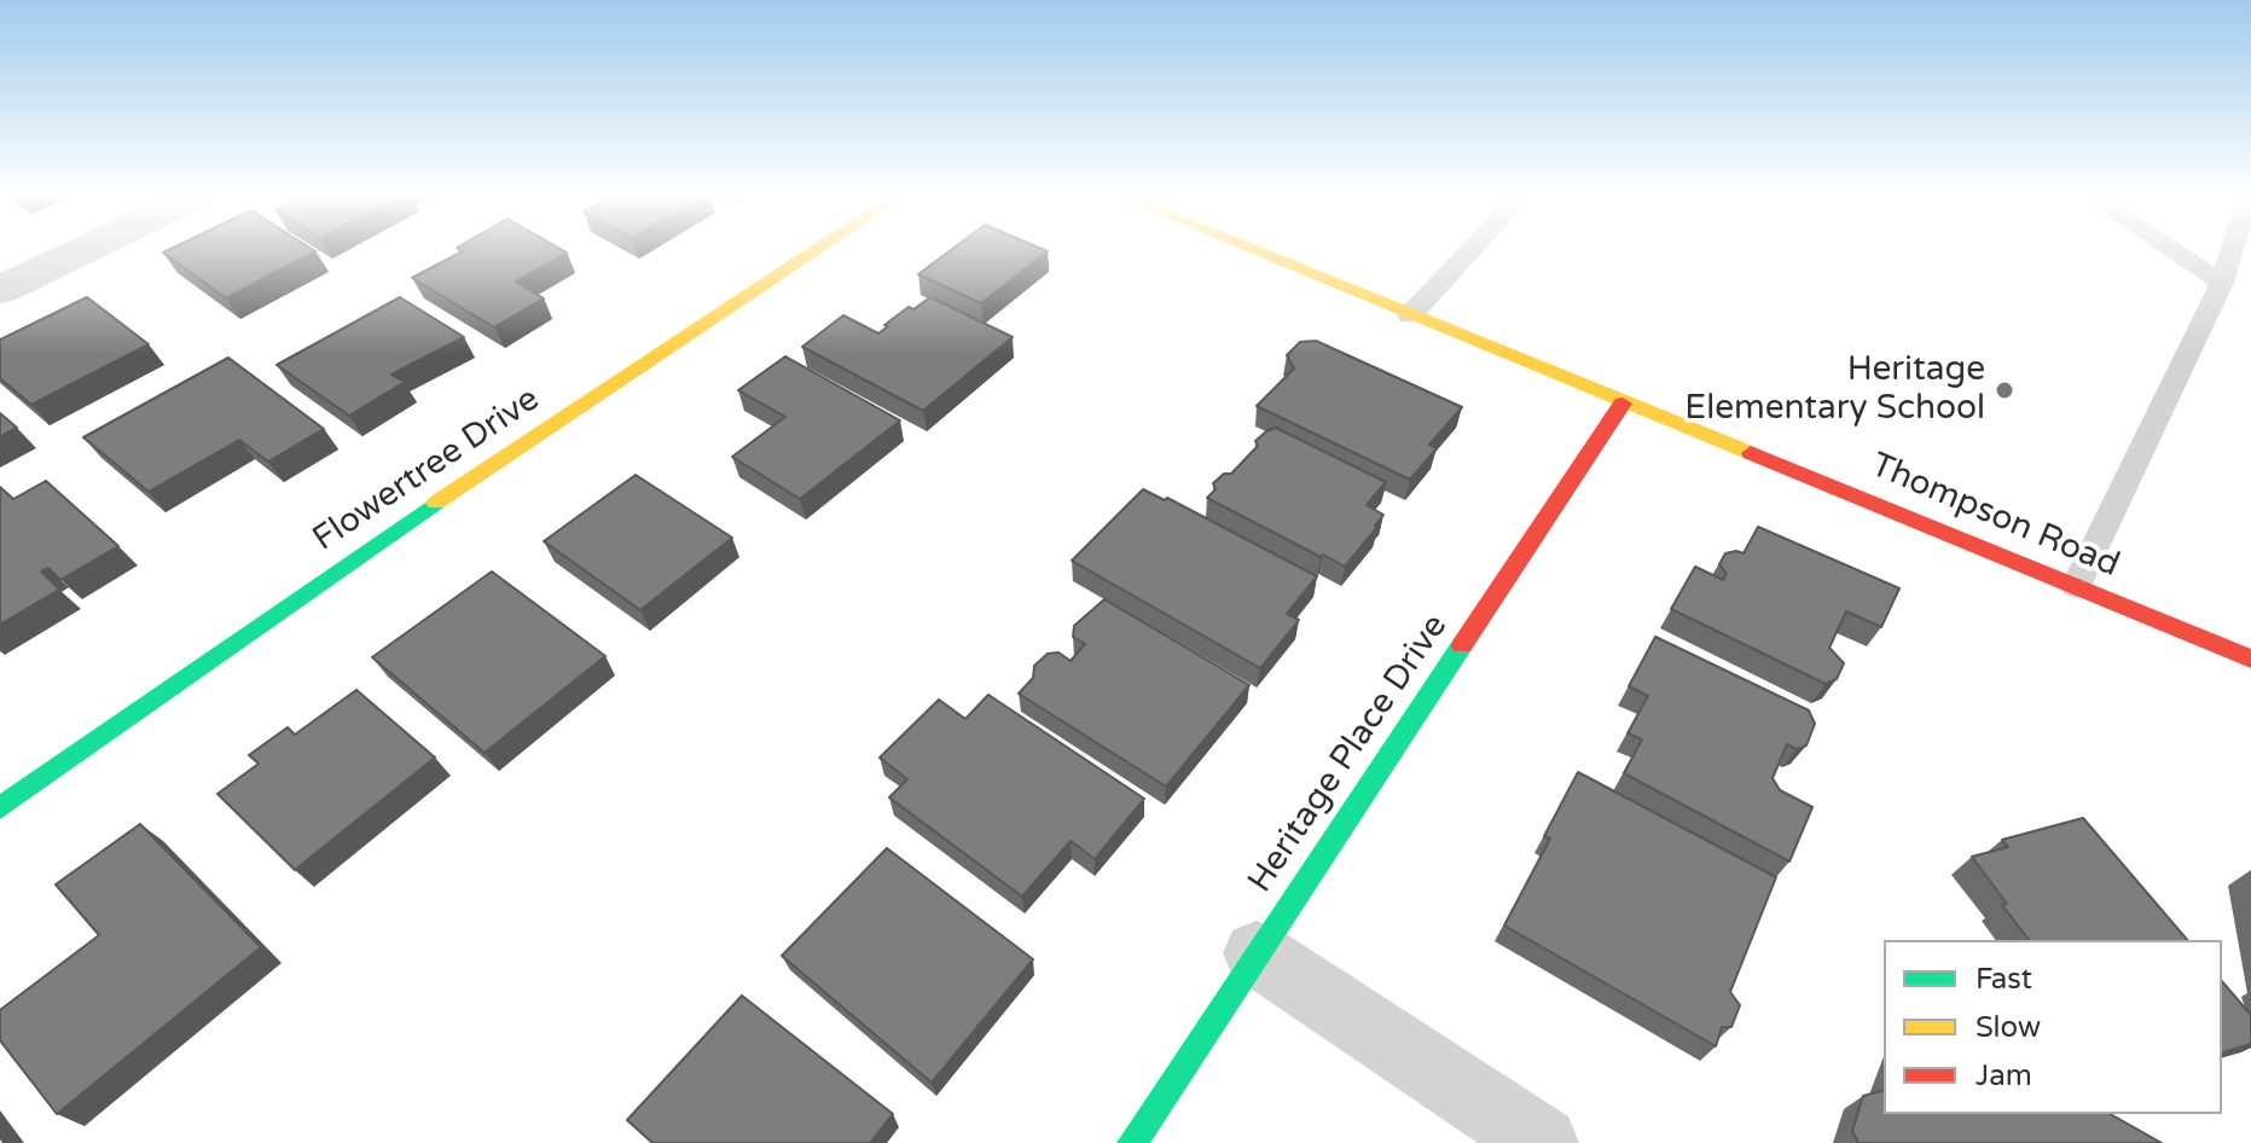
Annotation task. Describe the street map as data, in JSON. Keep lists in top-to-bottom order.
{
  "streets": {
    "street": ["Flowertree Drive", "Thompson Road", "Heritage Place Drive"]
  },
  "crossings": [
    ["Thompson Road", "Heritage Place Drive"]
  ],
  "places": ["Heritage Elementary School"],
  "legend": ["Fast", "Slow", "Jam"]
}
